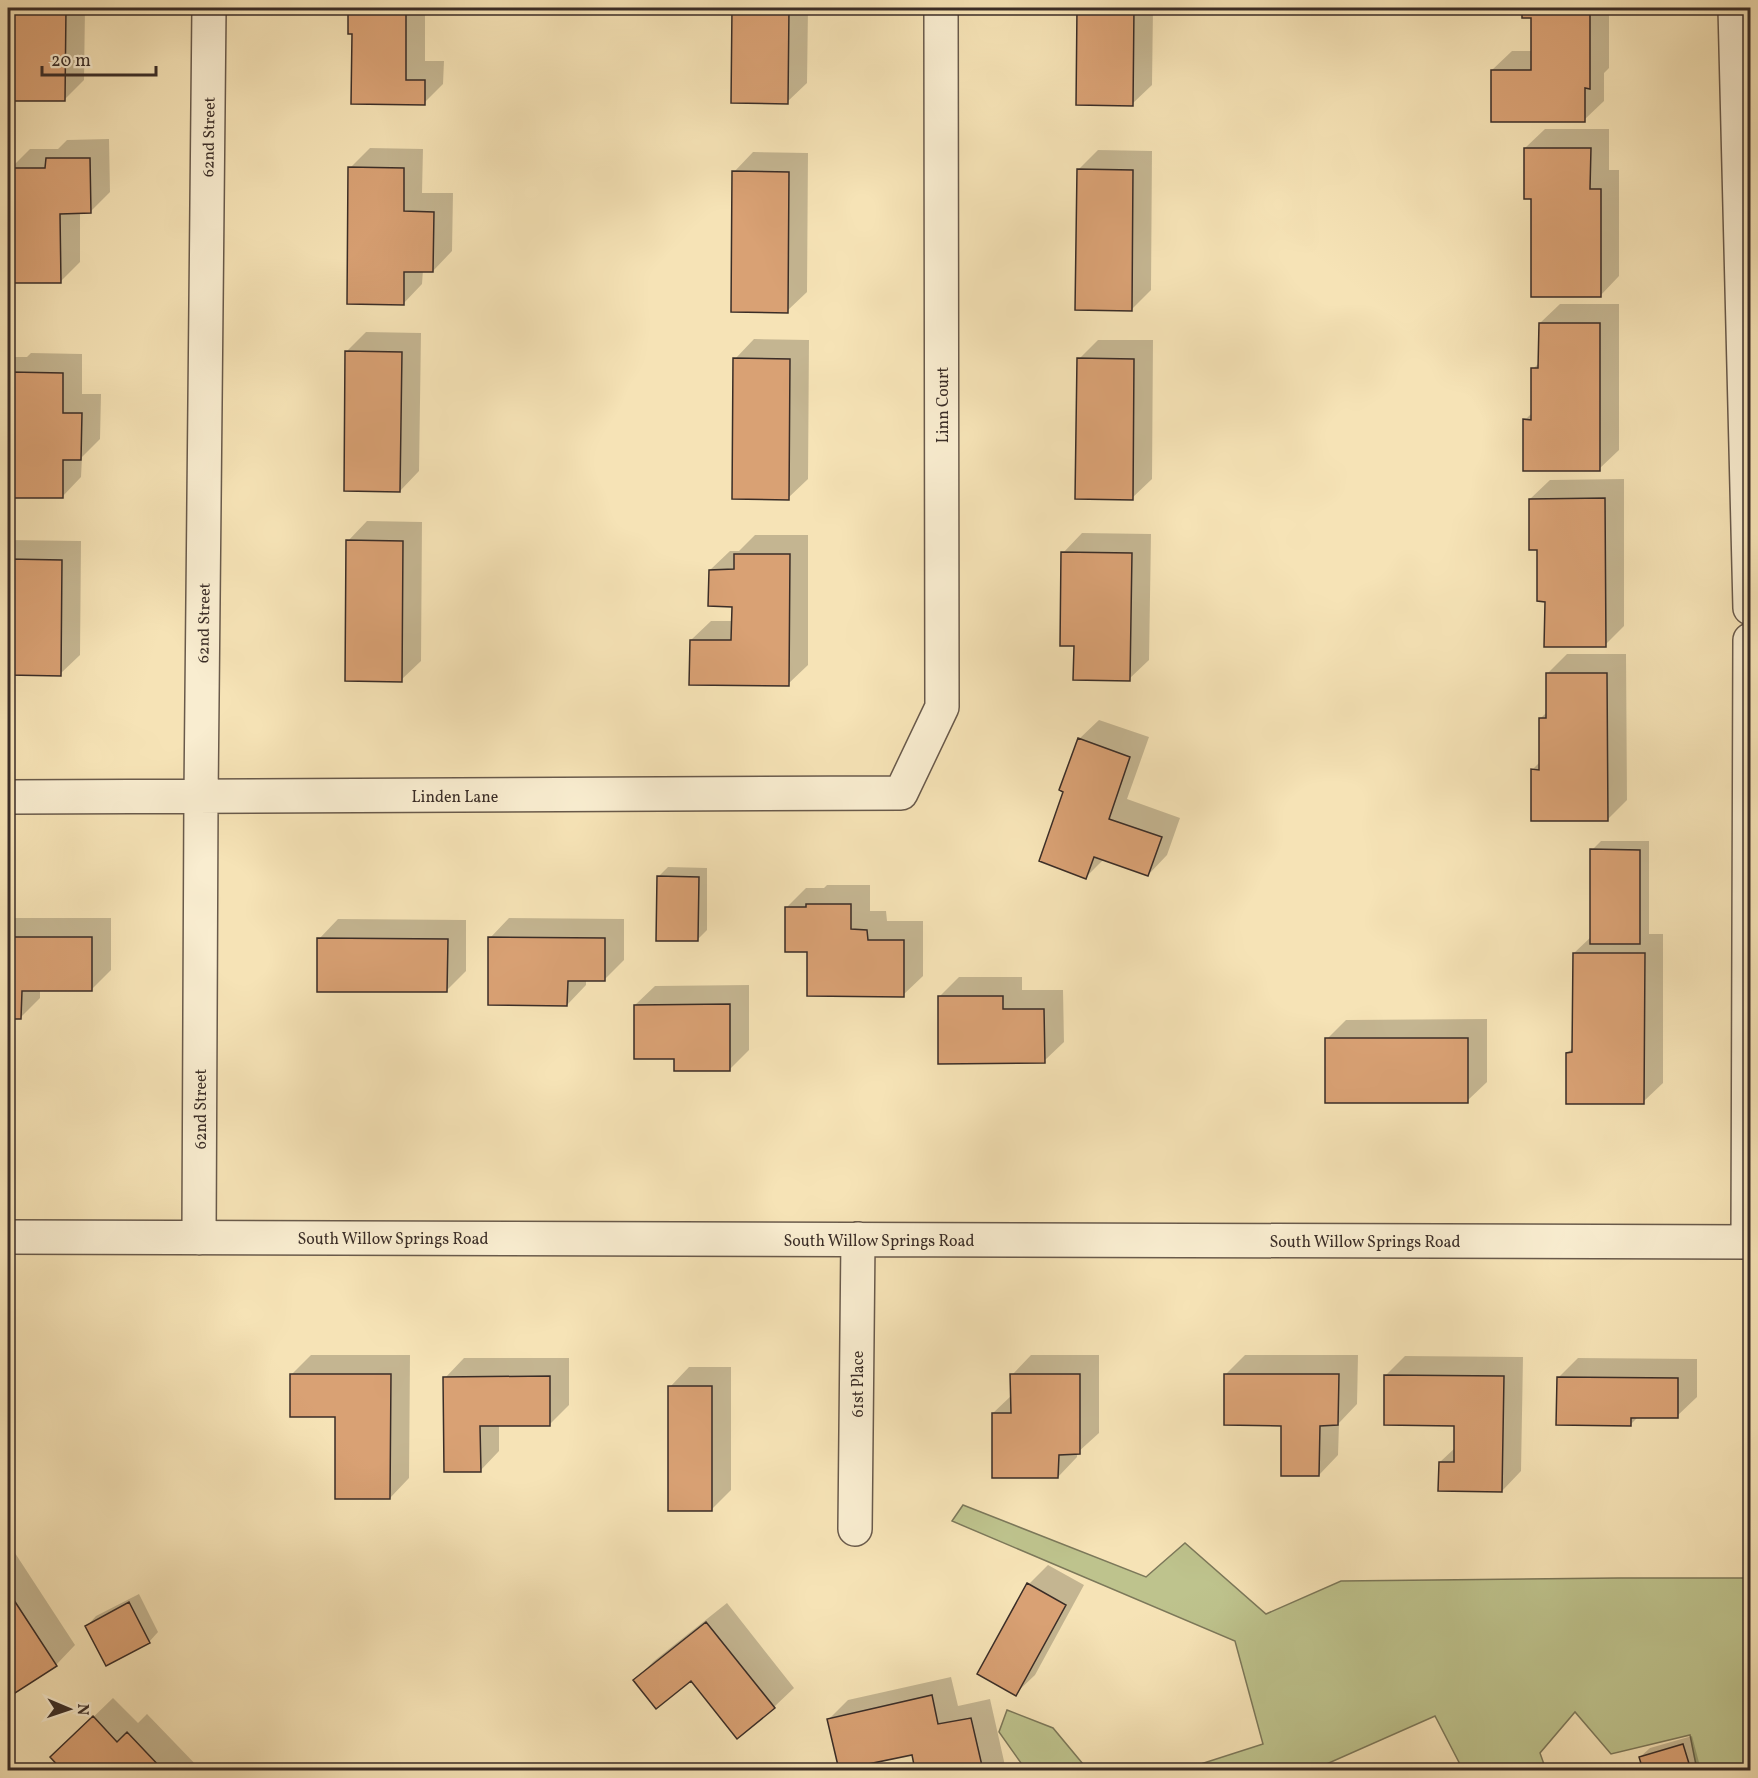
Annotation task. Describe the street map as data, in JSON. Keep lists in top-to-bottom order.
{
  "streets": {
    "street": [
      "62nd Street",
      "Linn Court",
      "Linden Lane",
      "South Willow Springs Road",
      "61st Place"
    ]
  },
  "crossings": [
    ["62nd Street", "Linden Lane"],
    ["62nd Street", "South Willow Springs Road"],
    ["Linn Court", "Linden Lane"],
    ["South Willow Springs Road", "61st Place"]
  ],
  "scale_bar": "20 m",
  "north": "right"
}
